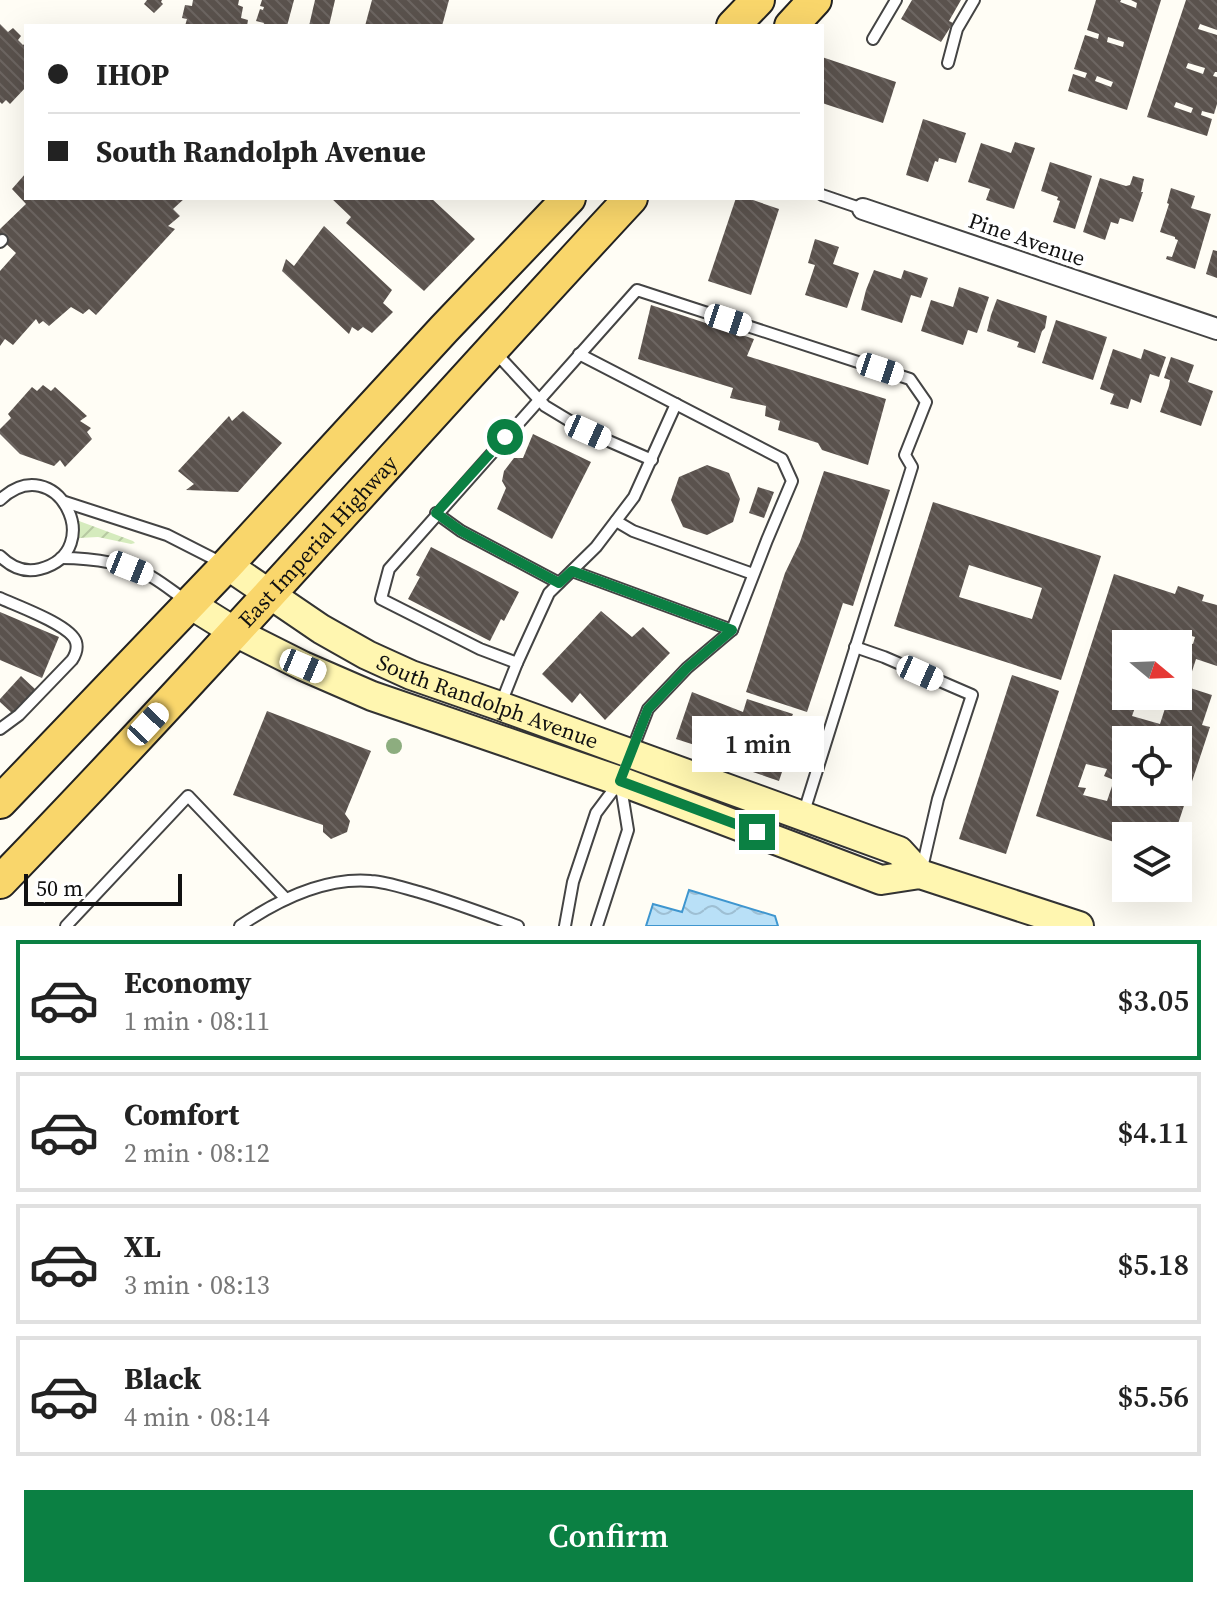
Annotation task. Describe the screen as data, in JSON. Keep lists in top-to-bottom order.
{
  "streets": {
    "main road": ["East Imperial Highway"],
    "street": ["Pine Avenue", "South Randolph Avenue"]
  },
  "crossings": [
    ["East Imperial Highway", "South Randolph Avenue"]
  ],
  "scale_bar": "50 m",
  "north": "right",
  "page": {
    "banner": ["IHOP", "South Randolph Avenue"],
    "bubble": "1 min",
    "scale": "50 m",
    "list": [
      {
        "name": "Economy",
        "note": "1 min · 08:11",
        "value": "$3.05"
      },
      {
        "name": "Comfort",
        "note": "2 min · 08:12",
        "value": "$4.11"
      },
      {
        "name": "XL",
        "note": "3 min · 08:13",
        "value": "$5.18"
      },
      {
        "name": "Black",
        "note": "4 min · 08:14",
        "value": "$5.56"
      }
    ],
    "buttons": "Confirm"
  }
}
